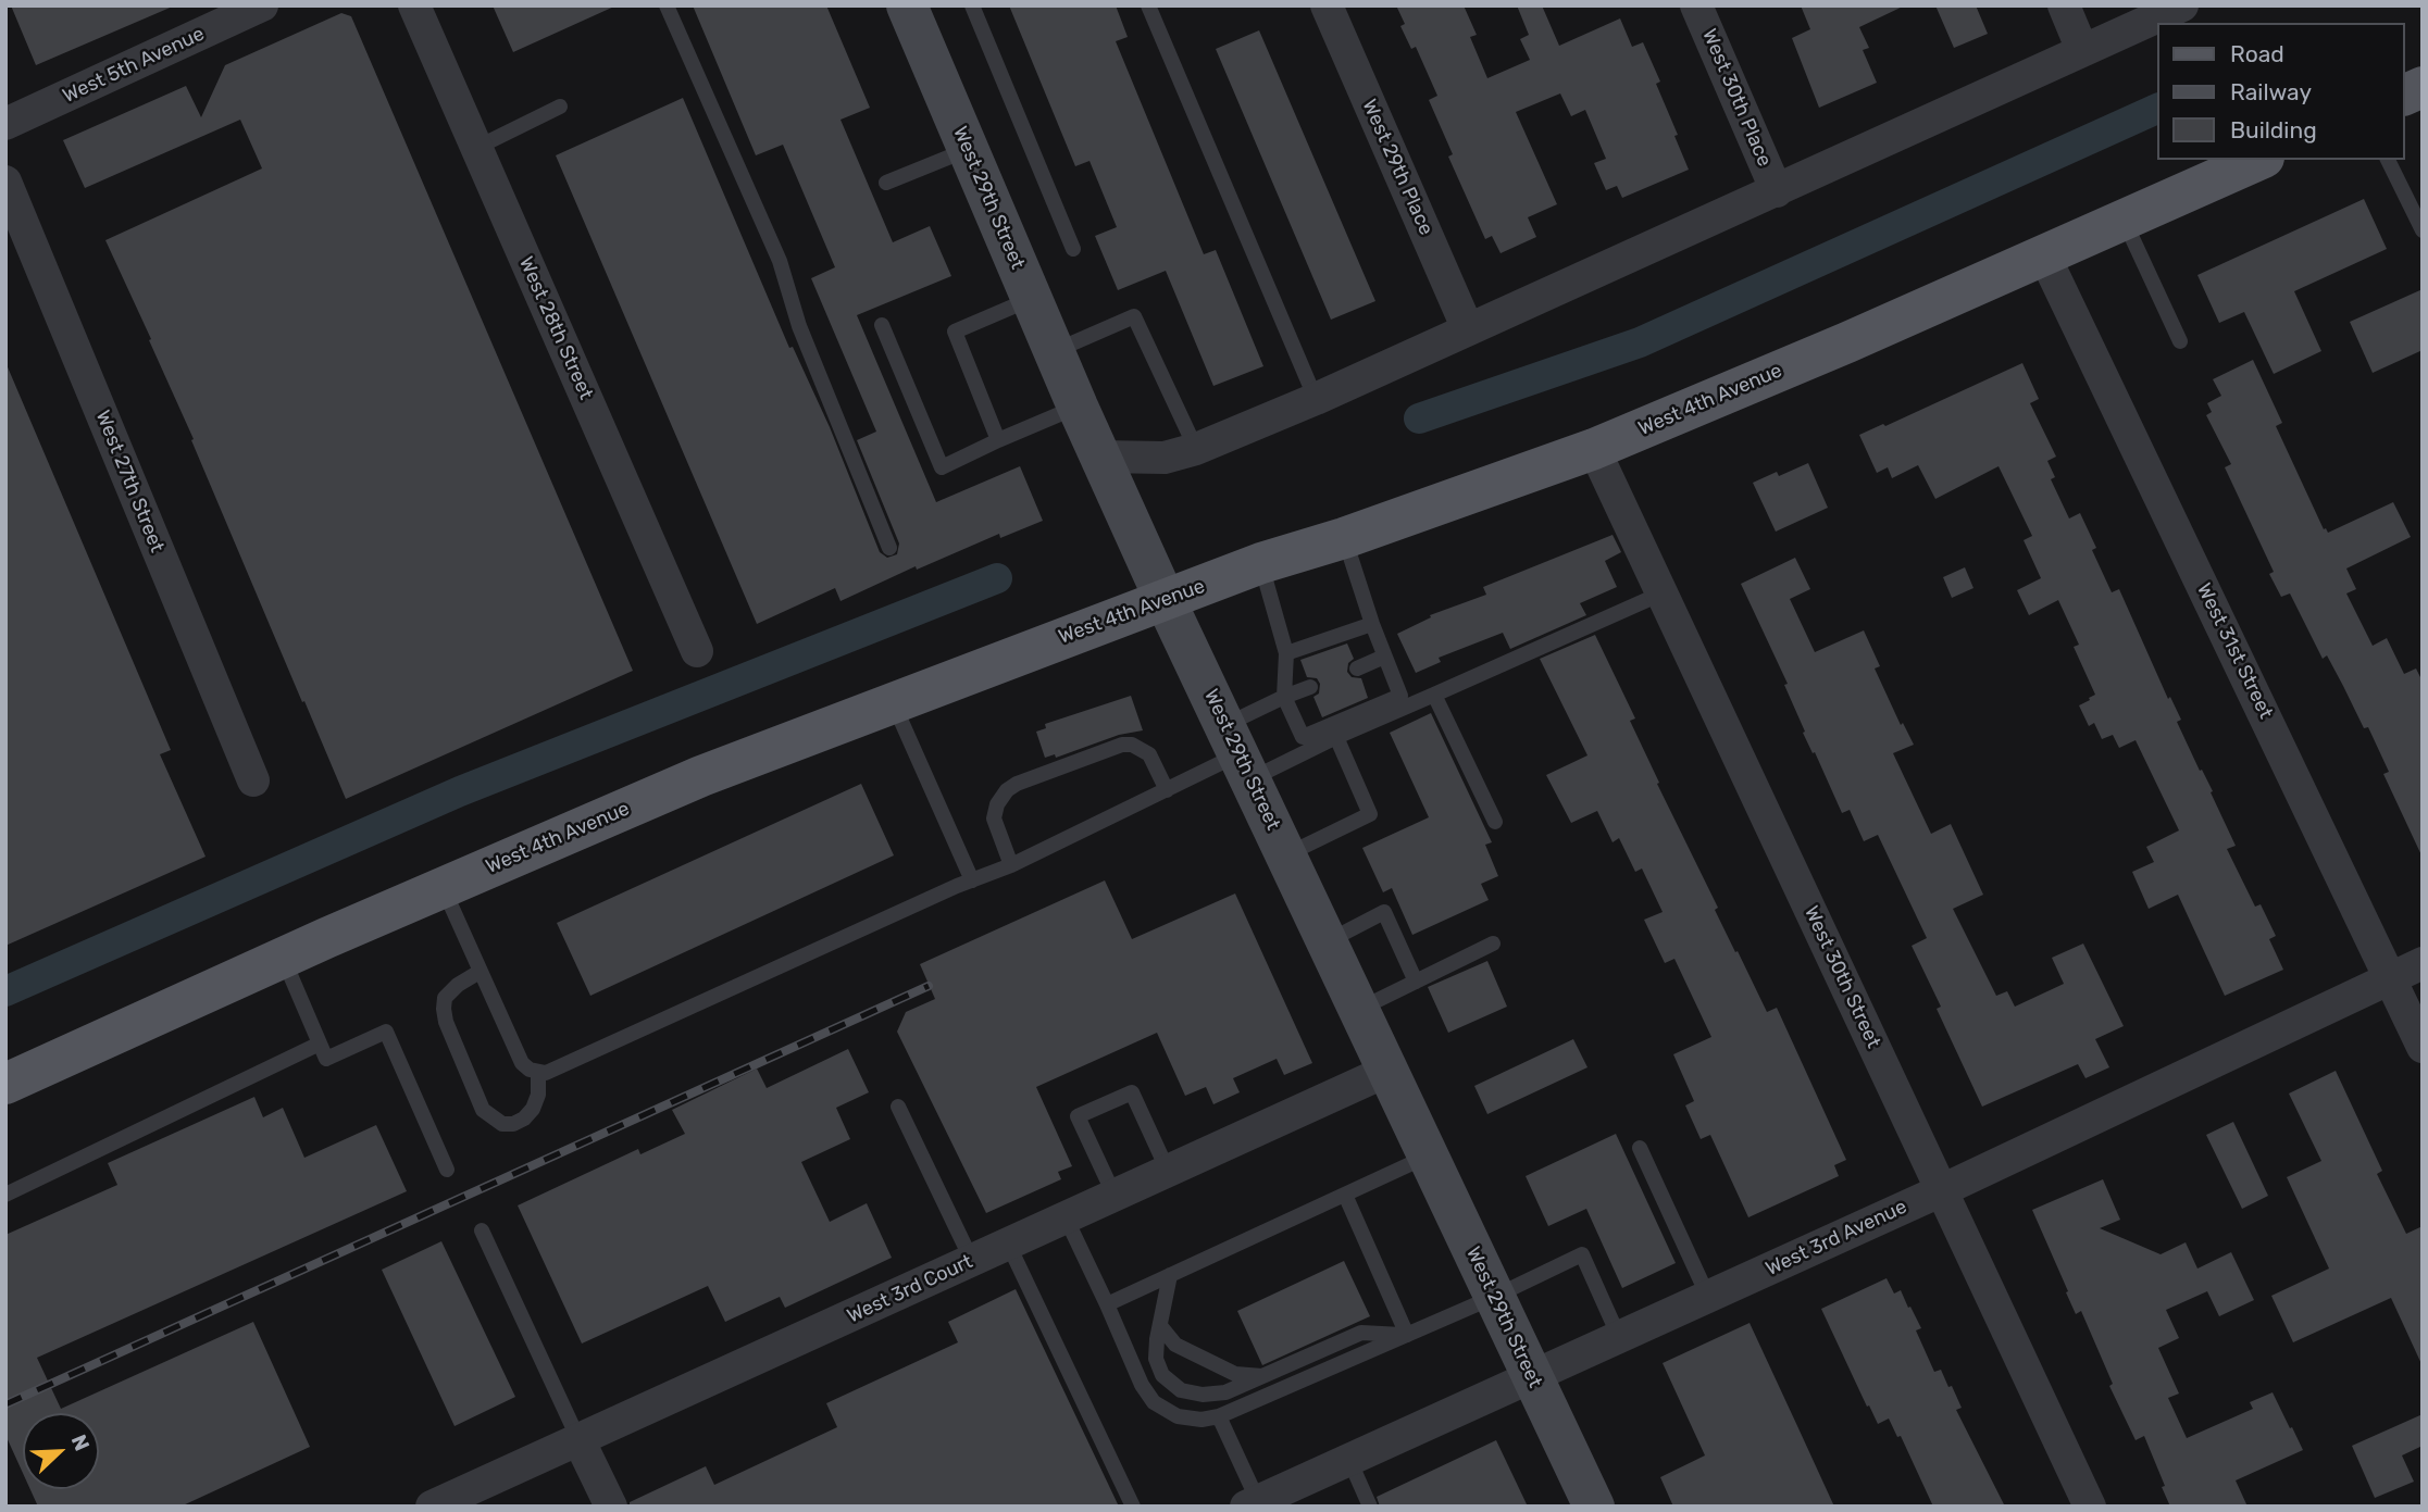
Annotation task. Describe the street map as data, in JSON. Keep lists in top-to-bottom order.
{
  "streets": {
    "main road": ["West 4th Avenue"],
    "street": [
      "West 5th Avenue",
      "West 30th Place",
      "West 29th Place",
      "West 29th Street",
      "West 28th Street",
      "West 27th Street",
      "West 31st Street",
      "West 30th Street",
      "West 3rd Avenue",
      "West 3rd Court"
    ]
  },
  "crossings": [
    ["West 29th Street", "West 4th Avenue"],
    ["West 29th Street", "West 3rd Avenue"],
    ["West 29th Street", "West 3rd Court"],
    ["West 4th Avenue", "West 31st Street"],
    ["West 4th Avenue", "West 30th Street"],
    ["West 31st Street", "West 3rd Avenue"],
    ["West 30th Street", "West 3rd Avenue"]
  ],
  "legend": ["Road", "Railway", "Building"],
  "north": "top right"
}
